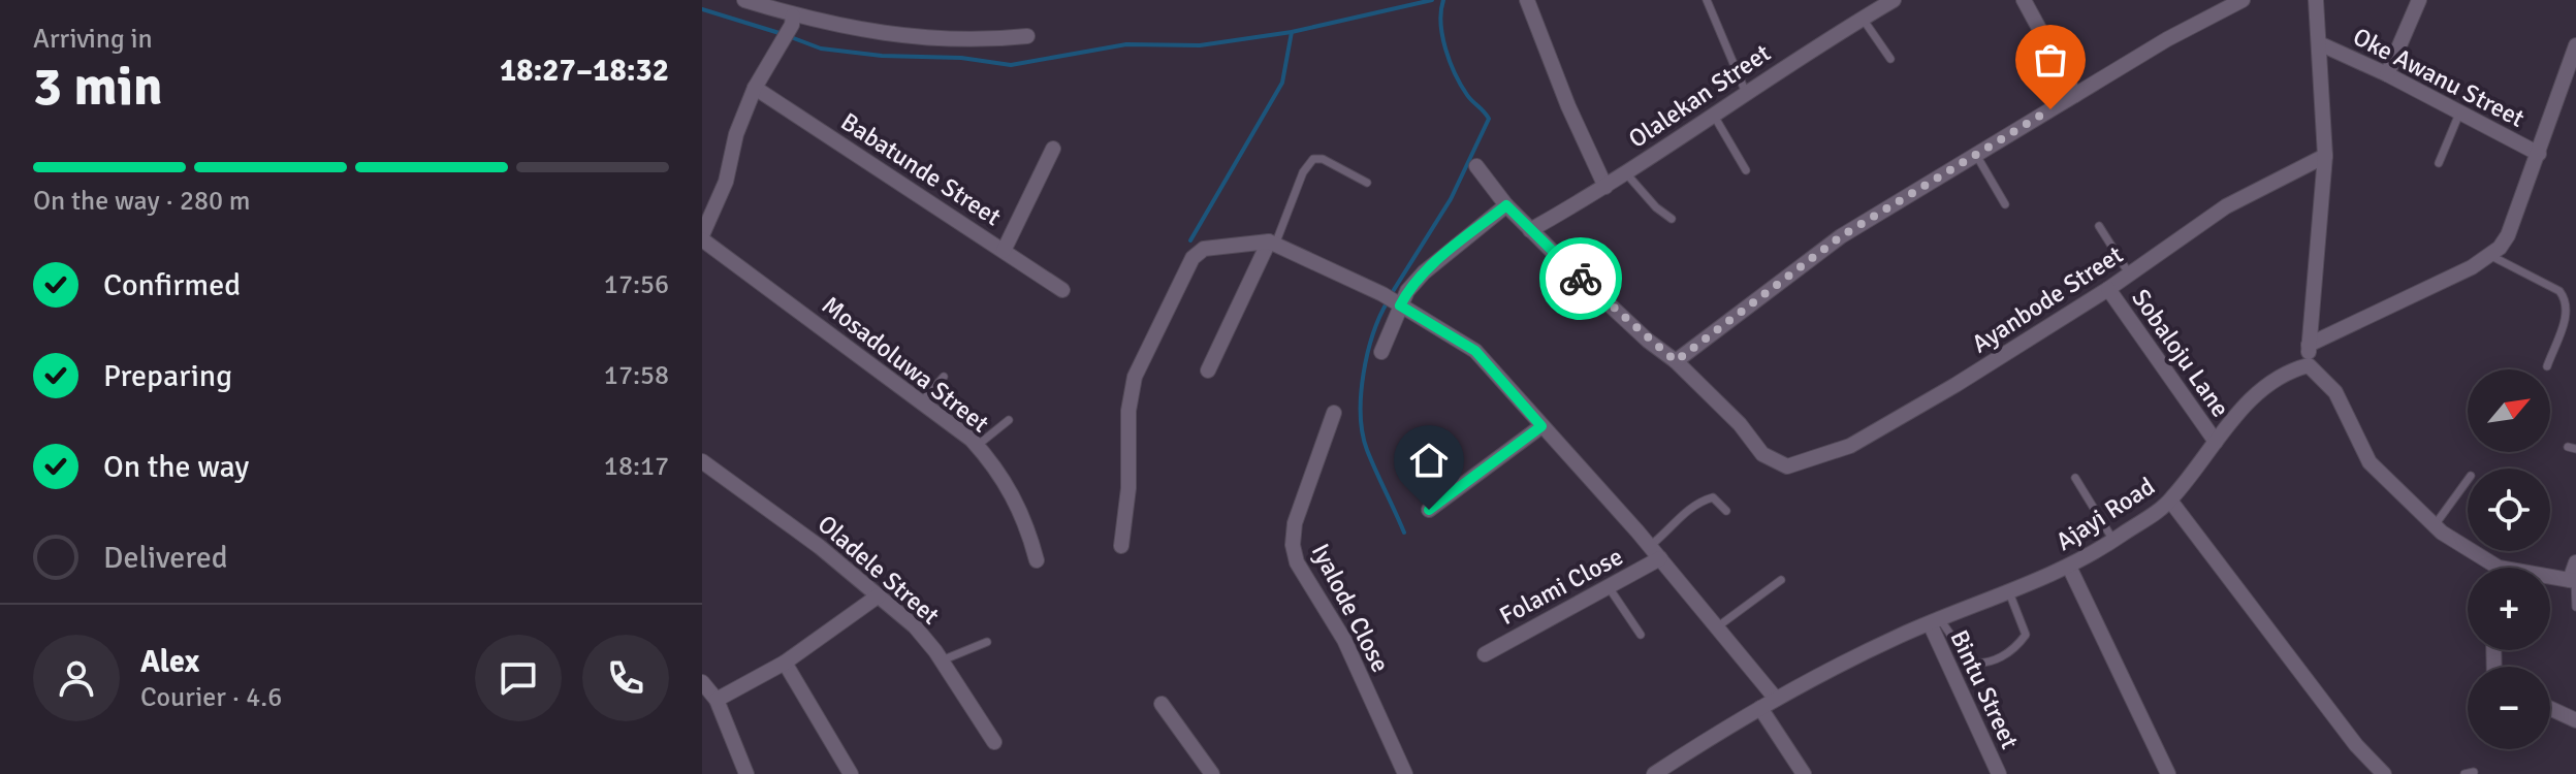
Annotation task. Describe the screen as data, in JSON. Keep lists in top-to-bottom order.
{
  "streets": {
    "street": [
      "Oke Awanu Street",
      "Olalekan Street",
      "Babatunde Street",
      "Ayanbode Street",
      "Sobaloju Lane",
      "Mosadoluwa Street",
      "Ajayi Road",
      "Oladele Street",
      "Folami Close",
      "Iyalode Close",
      "Bintu Street"
    ]
  },
  "crossings": [
    ["Ayanbode Street", "Sobaloju Lane"],
    ["Sobaloju Lane", "Ajayi Road"],
    ["Ajayi Road", "Bintu Street"]
  ],
  "north": "top right",
  "page": {
    "heading": ["3 min", "Arriving in", "18:27–18:32"],
    "panel": ["Alex", "Courier · 4.6"],
    "bar": "On the way · 280 m",
    "list": [
      ["Confirmed", "17:56"],
      ["Preparing", "17:58"],
      ["On the way", "18:17"],
      "Delivered"
    ],
    "map_buttons": ["+", "−"]
  }
}
